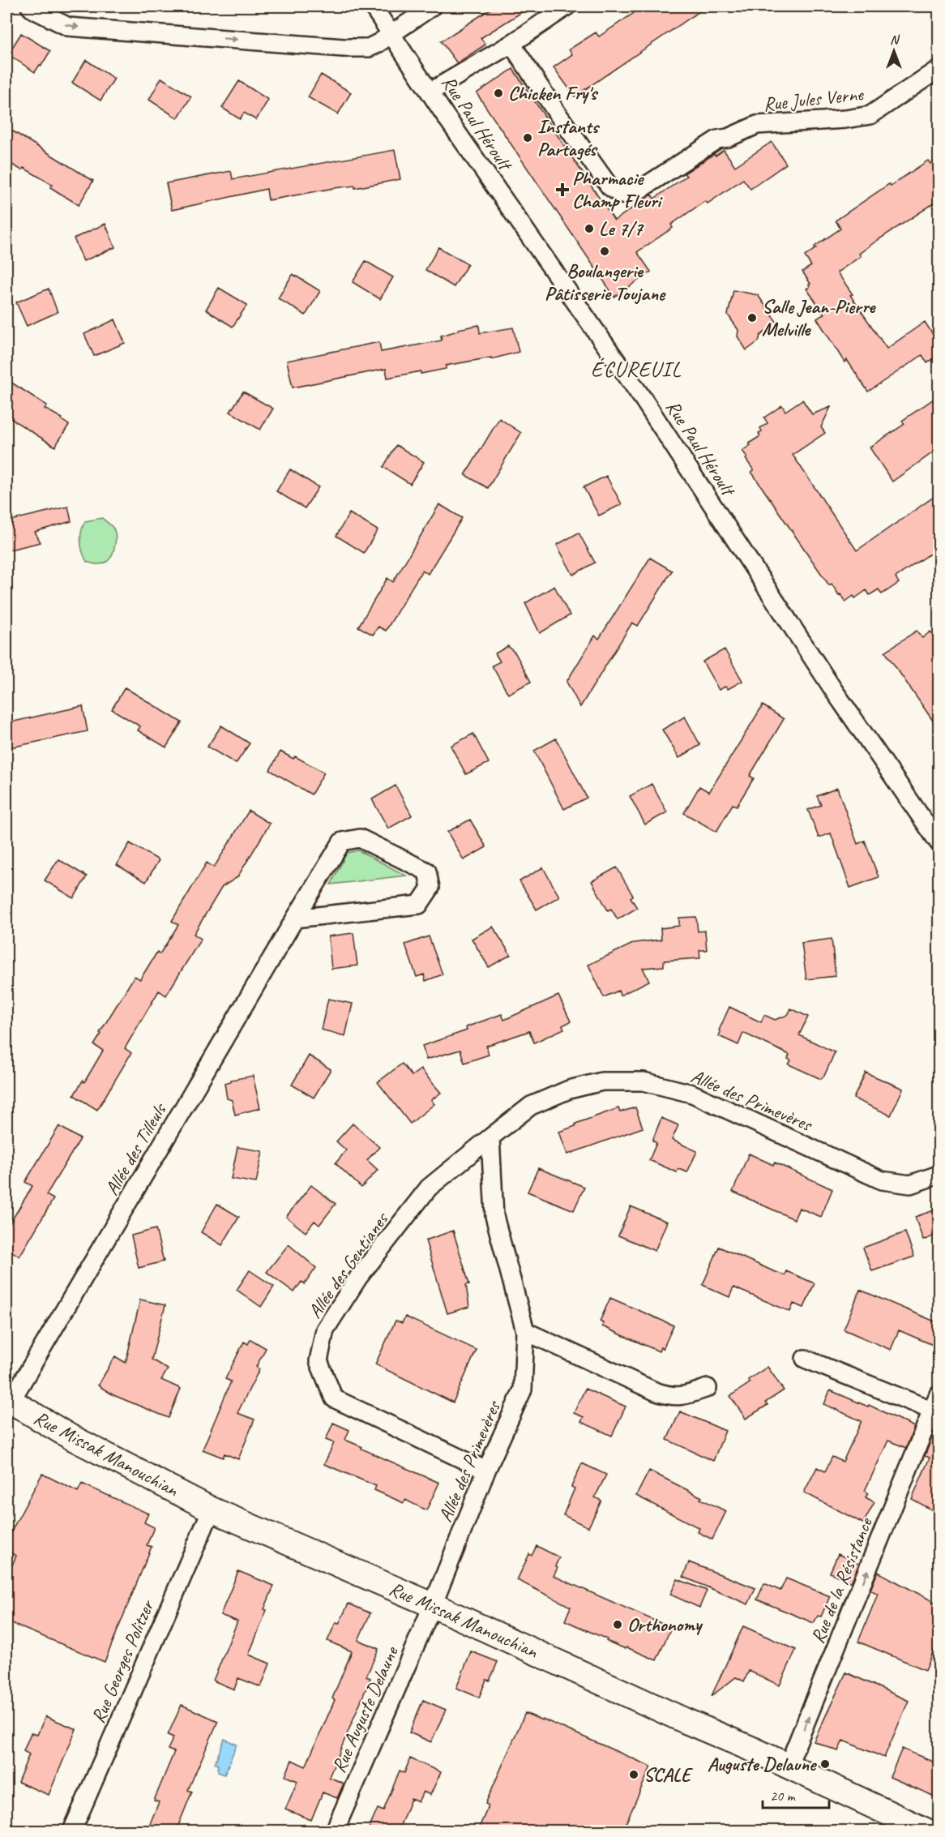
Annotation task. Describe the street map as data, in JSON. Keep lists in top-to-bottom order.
{
  "streets": {
    "street": [
      "Rue Jules Verne",
      "Rue Paul Héroult",
      "Allée des Primevères",
      "Allée des Tilleuls",
      "Allée des Gentianes",
      "Rue Missak Manouchian",
      "Rue de la Résistance",
      "Rue Georges Politzer",
      "Rue Auguste Delaune"
    ]
  },
  "crossings": [
    ["Allée des Primevères", "Allée des Gentianes"],
    ["Allée des Primevères", "Rue Missak Manouchian"],
    ["Allée des Primevères", "Rue Auguste Delaune"],
    ["Allée des Tilleuls", "Rue Missak Manouchian"],
    ["Rue Missak Manouchian", "Rue de la Résistance"],
    ["Rue Missak Manouchian", "Rue Georges Politzer"],
    ["Rue Missak Manouchian", "Rue Auguste Delaune"]
  ],
  "one_way": ["Rue de la Résistance"],
  "districts": ["ÉCUREUIL"],
  "places": {
    "other": [
      "Chicken Fry's",
      "Instants Partagés",
      "Le 7/7",
      "Boulangerie Pâtisserie Toujane",
      "Salle Jean-Pierre Melville",
      "Orthonomy",
      "Auguste Delaune",
      "SCALE"
    ],
    "health": ["Pharmacie Champ Fleuri"]
  },
  "scale_bar": "20 m",
  "north": "top"
}
